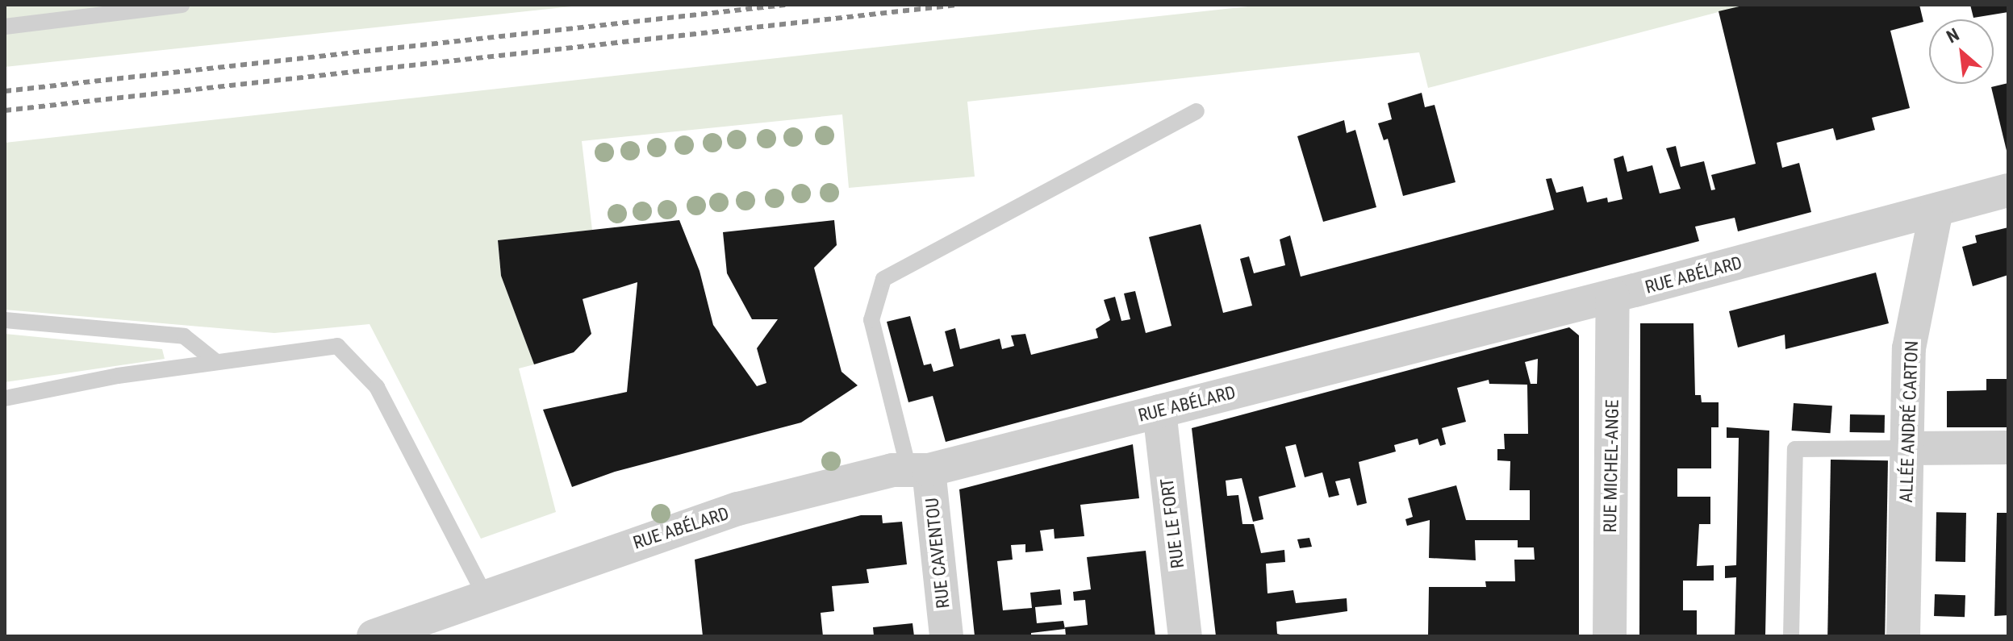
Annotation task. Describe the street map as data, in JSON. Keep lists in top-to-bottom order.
{
  "streets": {
    "street": [
      "RUE ABÉLARD",
      "ALLÉE ANDRÉ CARTON",
      "RUE MICHEL-ANGE",
      "RUE LE FORT",
      "RUE CAVENTOU"
    ]
  },
  "crossings": [
    ["RUE ABÉLARD", "ALLÉE ANDRÉ CARTON"],
    ["RUE ABÉLARD", "RUE MICHEL-ANGE"],
    ["RUE ABÉLARD", "RUE LE FORT"],
    ["RUE ABÉLARD", "RUE CAVENTOU"]
  ],
  "north": "top left"
}
